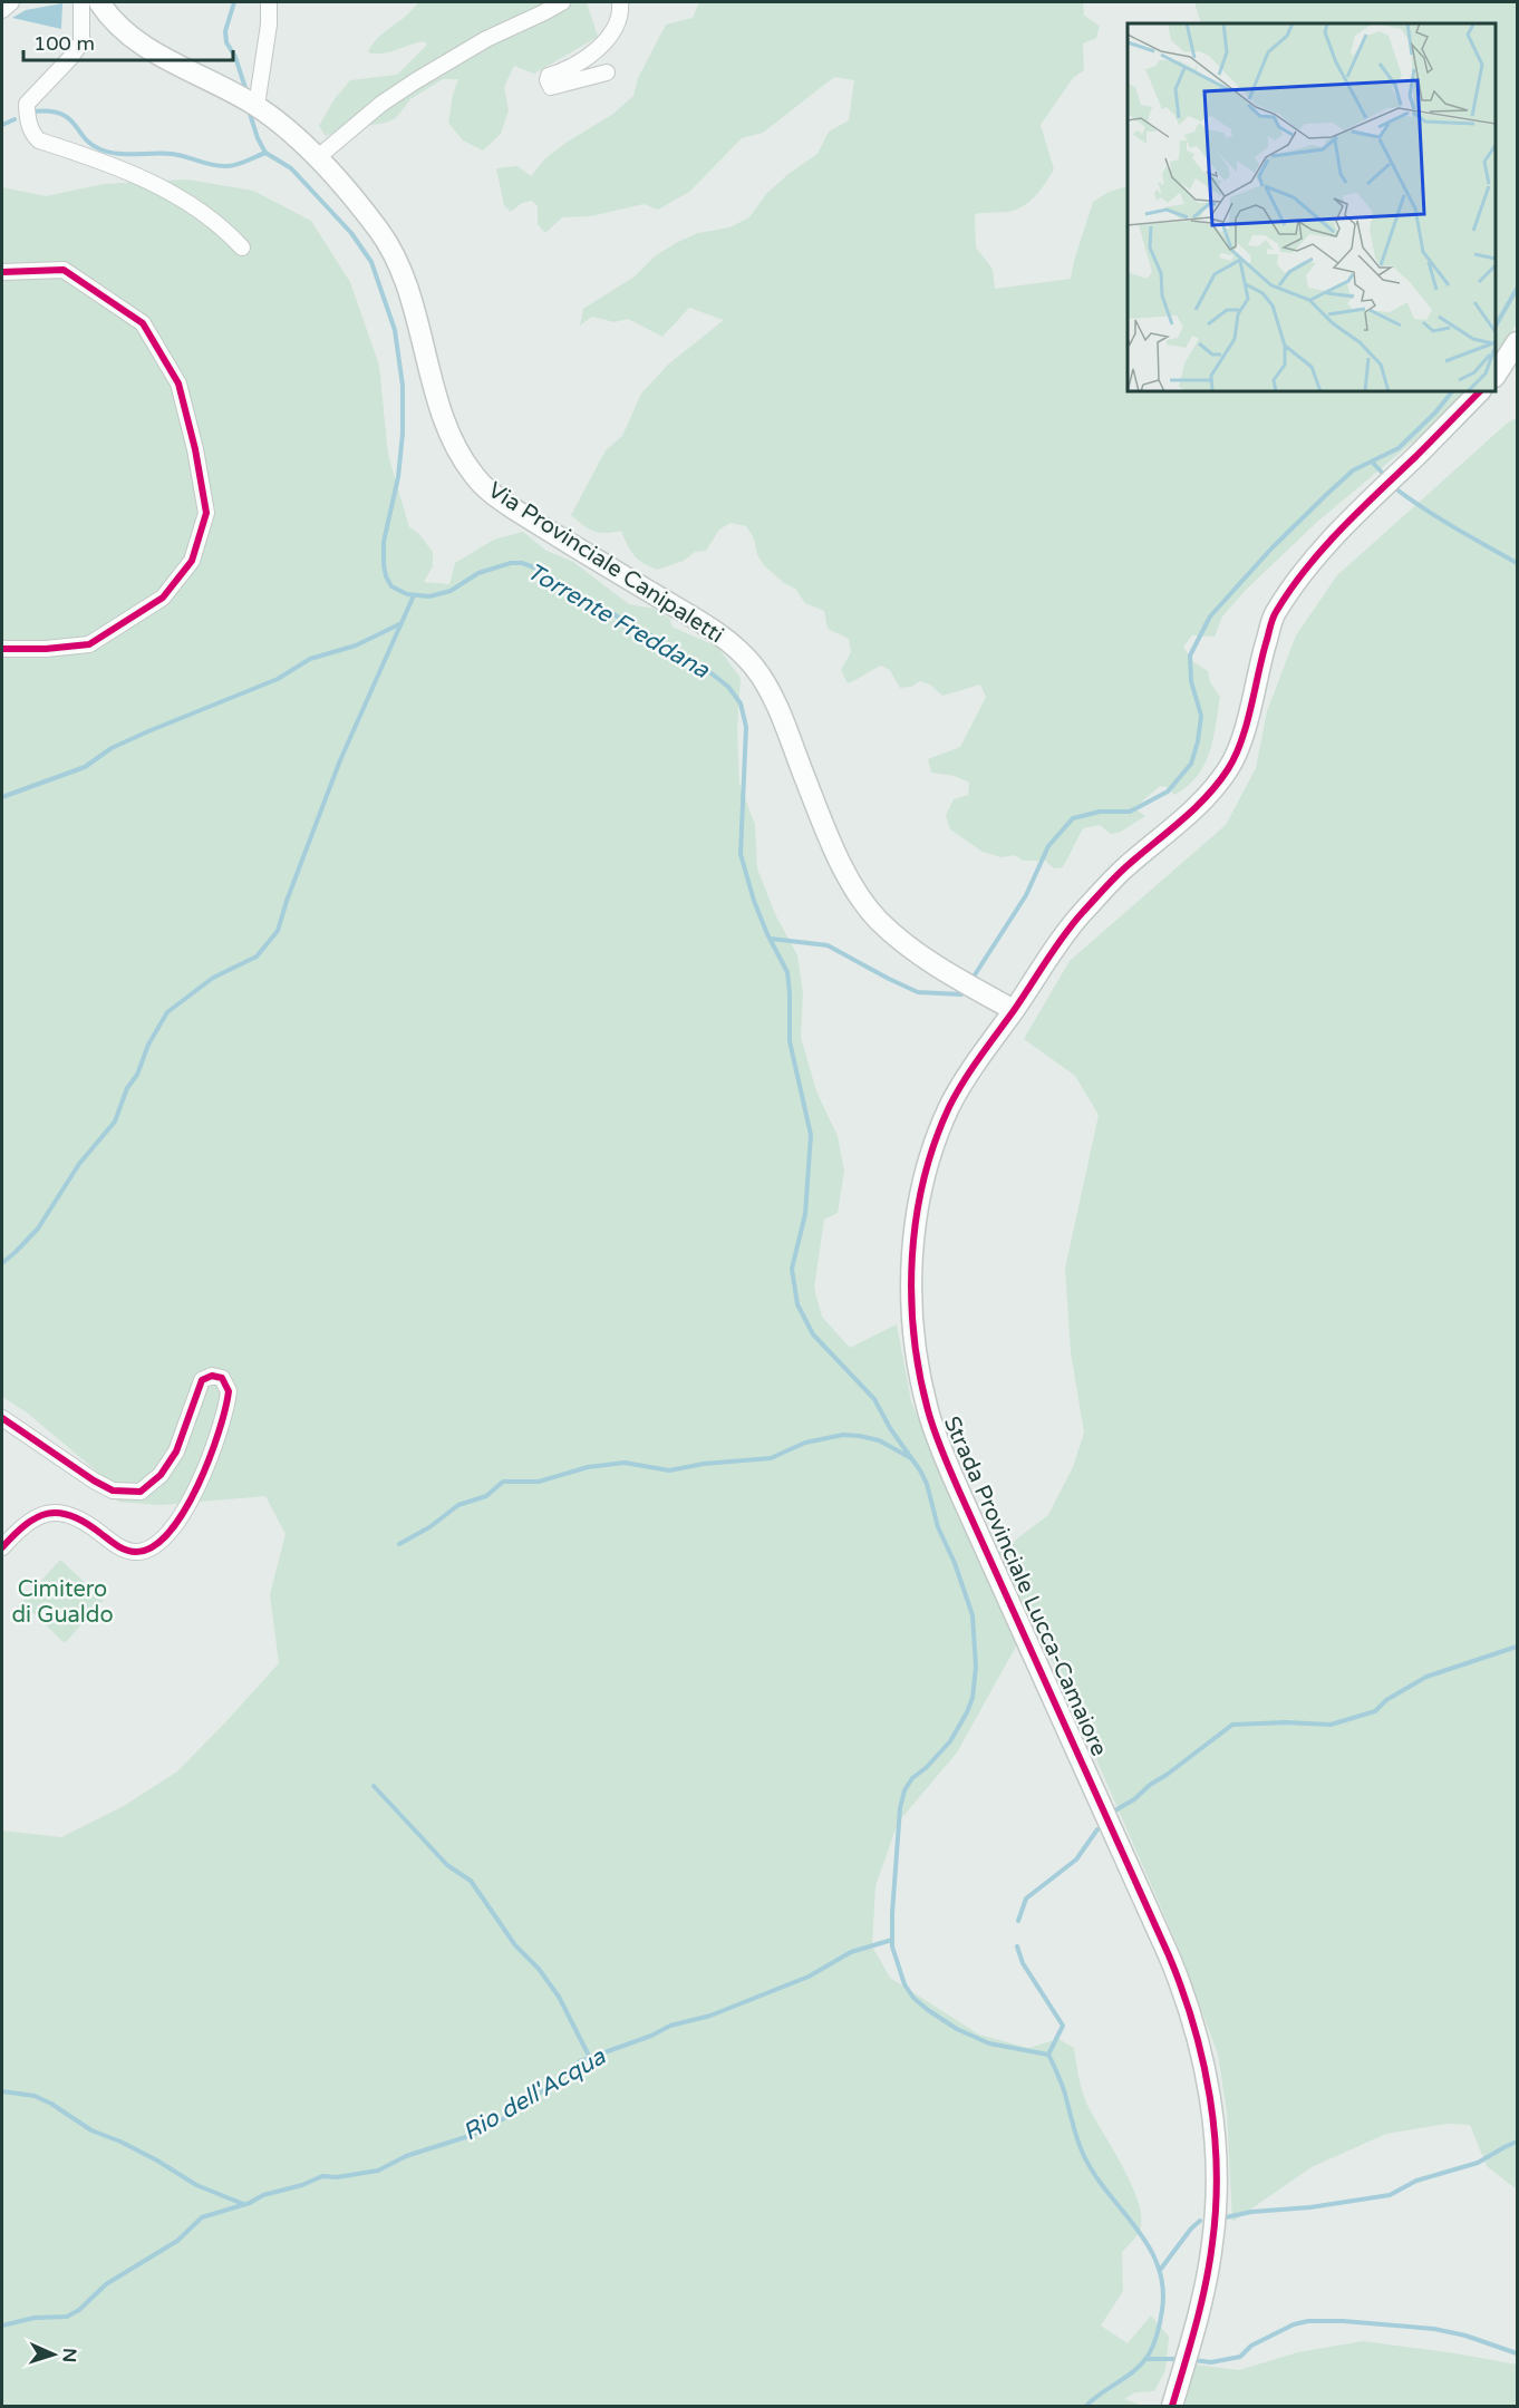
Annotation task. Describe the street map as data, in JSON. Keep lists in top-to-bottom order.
{
  "streets": {
    "main road": ["Via Provinciale Canipaletti", "Strada Provinciale Lucca-Camaiore"]
  },
  "crossings": [
    ["Via Provinciale Canipaletti", "Strada Provinciale Lucca-Camaiore"]
  ],
  "water": ["Torrente Freddana", "Rio dell'Acqua"],
  "parks": ["Cimitero di Gualdo"],
  "scale_bar": "100 m",
  "north": "right"
}
